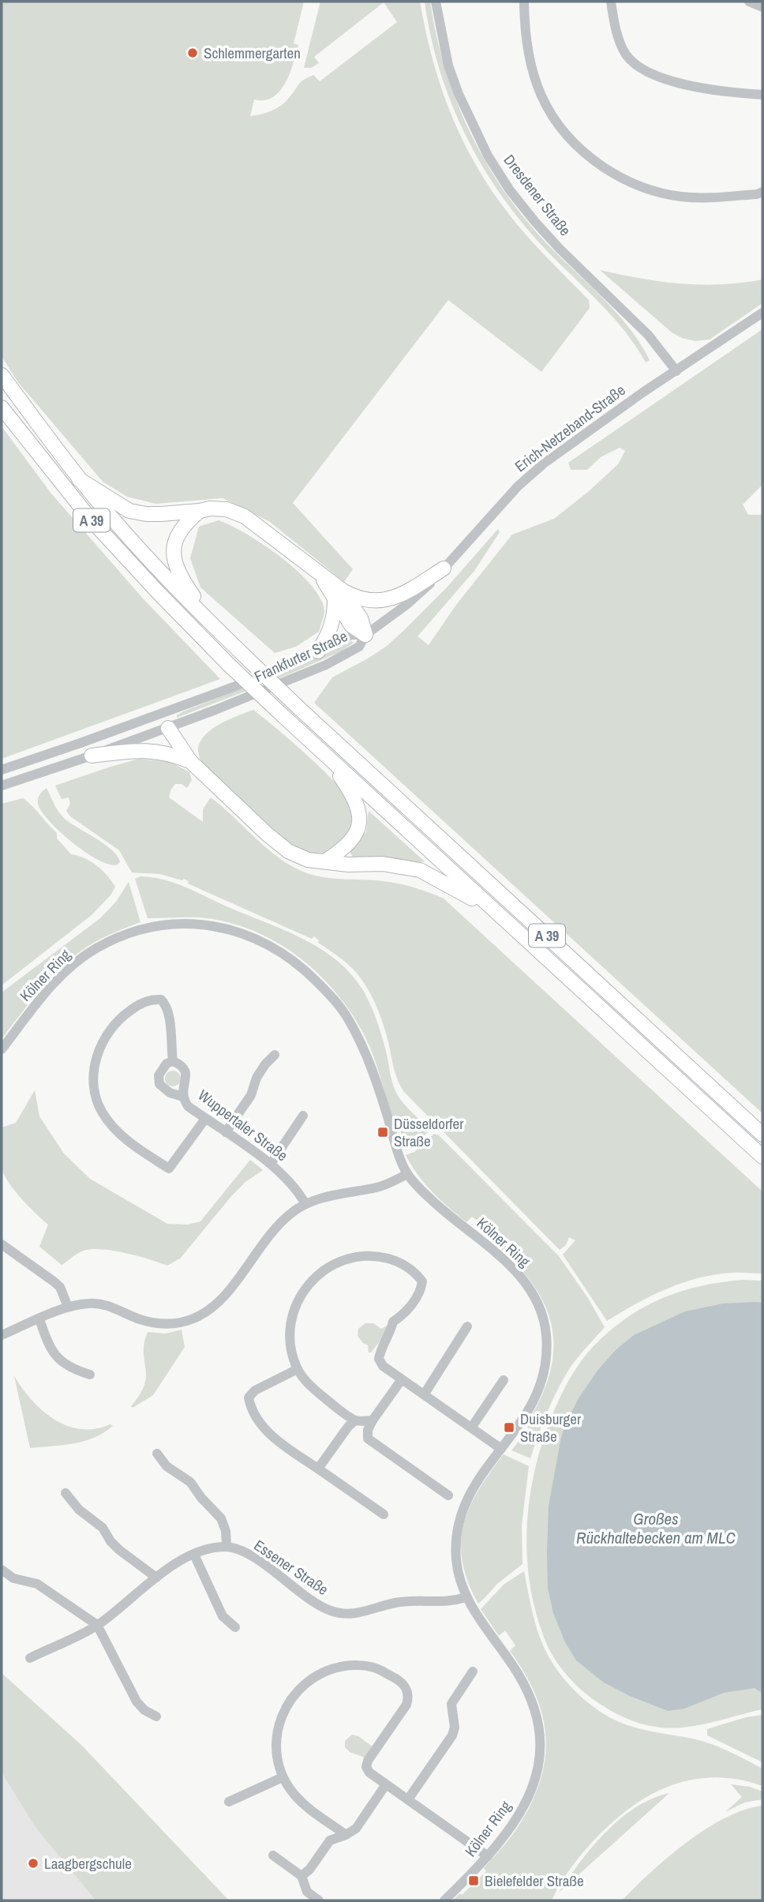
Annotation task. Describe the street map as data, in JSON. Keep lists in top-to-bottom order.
{
  "streets": {
    "highway": ["A 39"],
    "street": [
      "Dresdener Straße",
      "Erich-Netzeband-Straße",
      "Frankfurter Straße",
      "Kölner Ring",
      "Wuppertaler Straße",
      "Essener Straße"
    ]
  },
  "crossings": [
    ["Dresdener Straße", "Erich-Netzeband-Straße"],
    ["Erich-Netzeband-Straße", "Frankfurter Straße"],
    ["Kölner Ring", "Essener Straße"]
  ],
  "water": ["Großes Rückhaltebecken am MLC"],
  "places": {
    "other": ["Schlemmergarten", "Laagbergschule"],
    "transit": ["Düsseldorfer Straße", "Duisburger Straße", "Bielefelder Straße"]
  }
}
